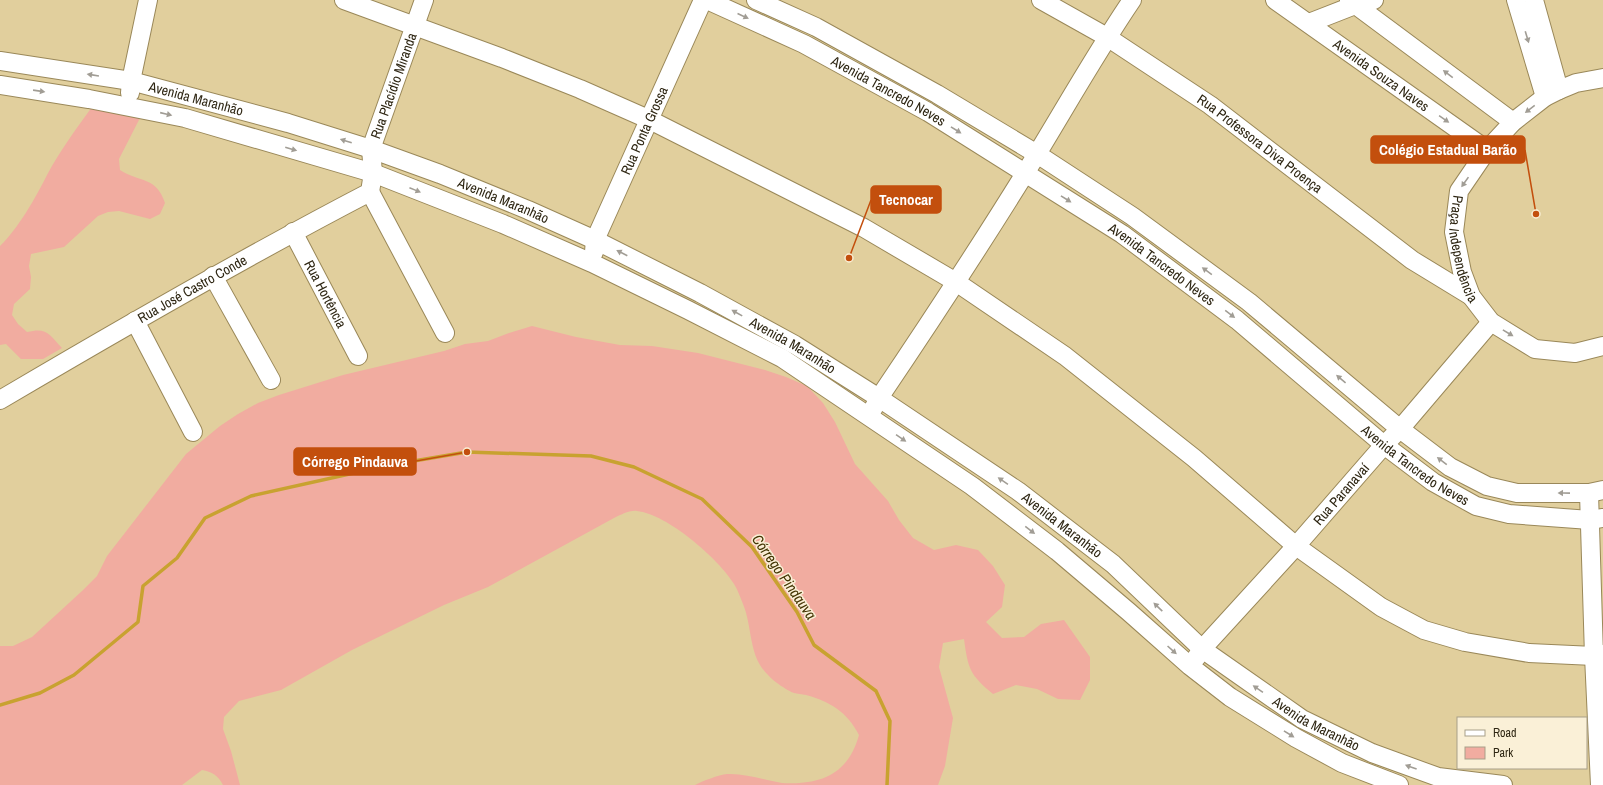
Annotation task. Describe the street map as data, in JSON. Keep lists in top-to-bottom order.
{
  "streets": {
    "street": [
      "Avenida Souza Naves",
      "Rua Placídio Miranda",
      "Avenida Tancredo Neves",
      "Avenida Maranhão",
      "Rua Ponta Grossa",
      "Rua Professora Diva Proença",
      "Praça Independência",
      "Rua José Castro Conde",
      "Rua Hortência",
      "Rua Paranavaí"
    ]
  },
  "crossings": [
    ["Avenida Souza Naves", "Praça Independência"],
    ["Rua Placídio Miranda", "Avenida Maranhão"],
    ["Avenida Tancredo Neves", "Rua Paranavaí"],
    ["Avenida Maranhão", "Rua Ponta Grossa"],
    ["Avenida Maranhão", "Rua Paranavaí"],
    ["Rua Professora Diva Proença", "Praça Independência"],
    ["Praça Independência", "Rua Paranavaí"],
    ["Rua José Castro Conde", "Rua Hortência"]
  ],
  "water": ["Córrego Pindauva"],
  "places": ["Colégio Estadual Barão", "Tecnocar", "Córrego Pindauva"],
  "legend": ["Road", "Park"]
}
